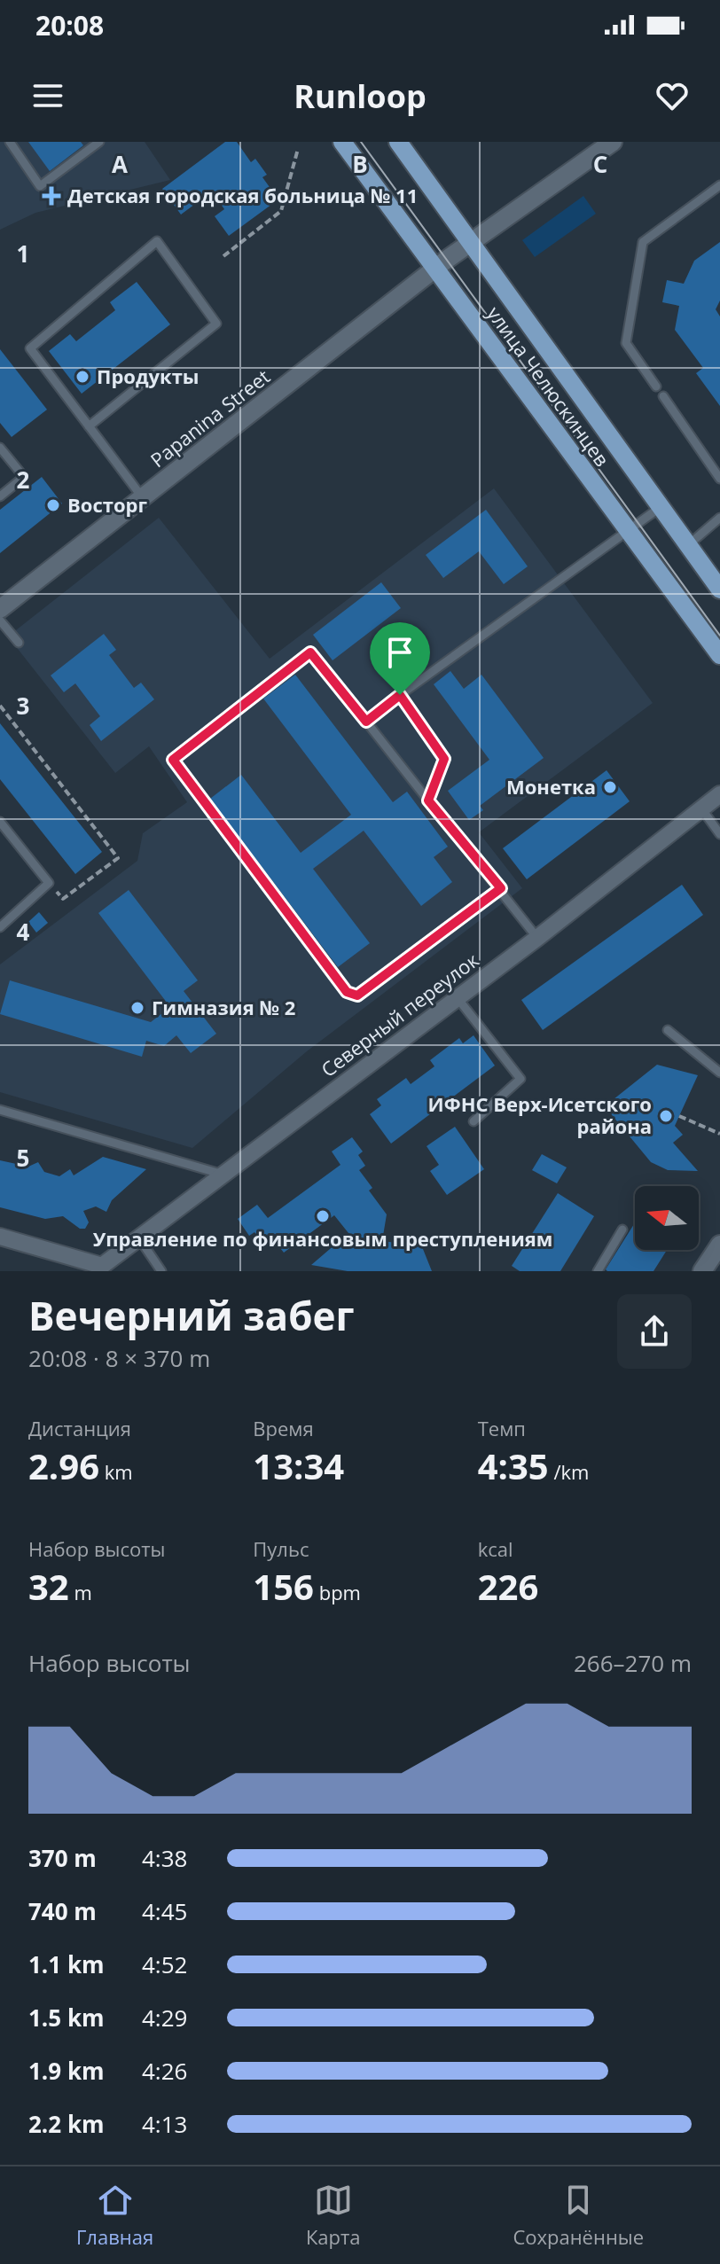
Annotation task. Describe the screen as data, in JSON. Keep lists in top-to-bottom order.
{
  "streets": {
    "main road": ["улица Челюскинцев"],
    "street": ["Papanina Street", "Северный переулок"]
  },
  "crossings": [
    ["улица Челюскинцев", "Papanina Street"]
  ],
  "places": {
    "health": ["Детская городская больница № 11"],
    "other": [
      "Продукты",
      "Восторг",
      "Монетка",
      "Гимназия № 2",
      "ИФНС Верх-Исетского района",
      "Управление по финансовым преступлениям"
    ]
  },
  "north": "left",
  "page": {
    "status": "20:08",
    "header": "Runloop",
    "heading": ["Вечерний забег", "20:08 · 8 × 370 m"],
    "stats": [
      ["Дистанция", "2.96 km"],
      ["Время", "13:34"],
      ["Темп", "4:35 /km"],
      ["Набор высоты", "32 m"],
      ["Пульс", "156 bpm"],
      ["kcal", "226"]
    ],
    "chart": ["Набор высоты", "266–270 m"],
    "list": [
      {
        "name": "370 m",
        "note": "4:38"
      },
      {
        "name": "740 m",
        "note": "4:45"
      },
      {
        "name": "1.1 km",
        "note": "4:52"
      },
      {
        "name": "1.5 km",
        "note": "4:29"
      },
      {
        "name": "1.9 km",
        "note": "4:26"
      },
      {
        "name": "2.2 km",
        "note": "4:13"
      }
    ],
    "tabs": ["Главная", "Карта", "Сохранённые"]
  },
  "grid": {
    "columns": ["A", "B", "C"],
    "rows": [
      "1",
      "2",
      "3",
      "4",
      "5"
    ]
  }
}
